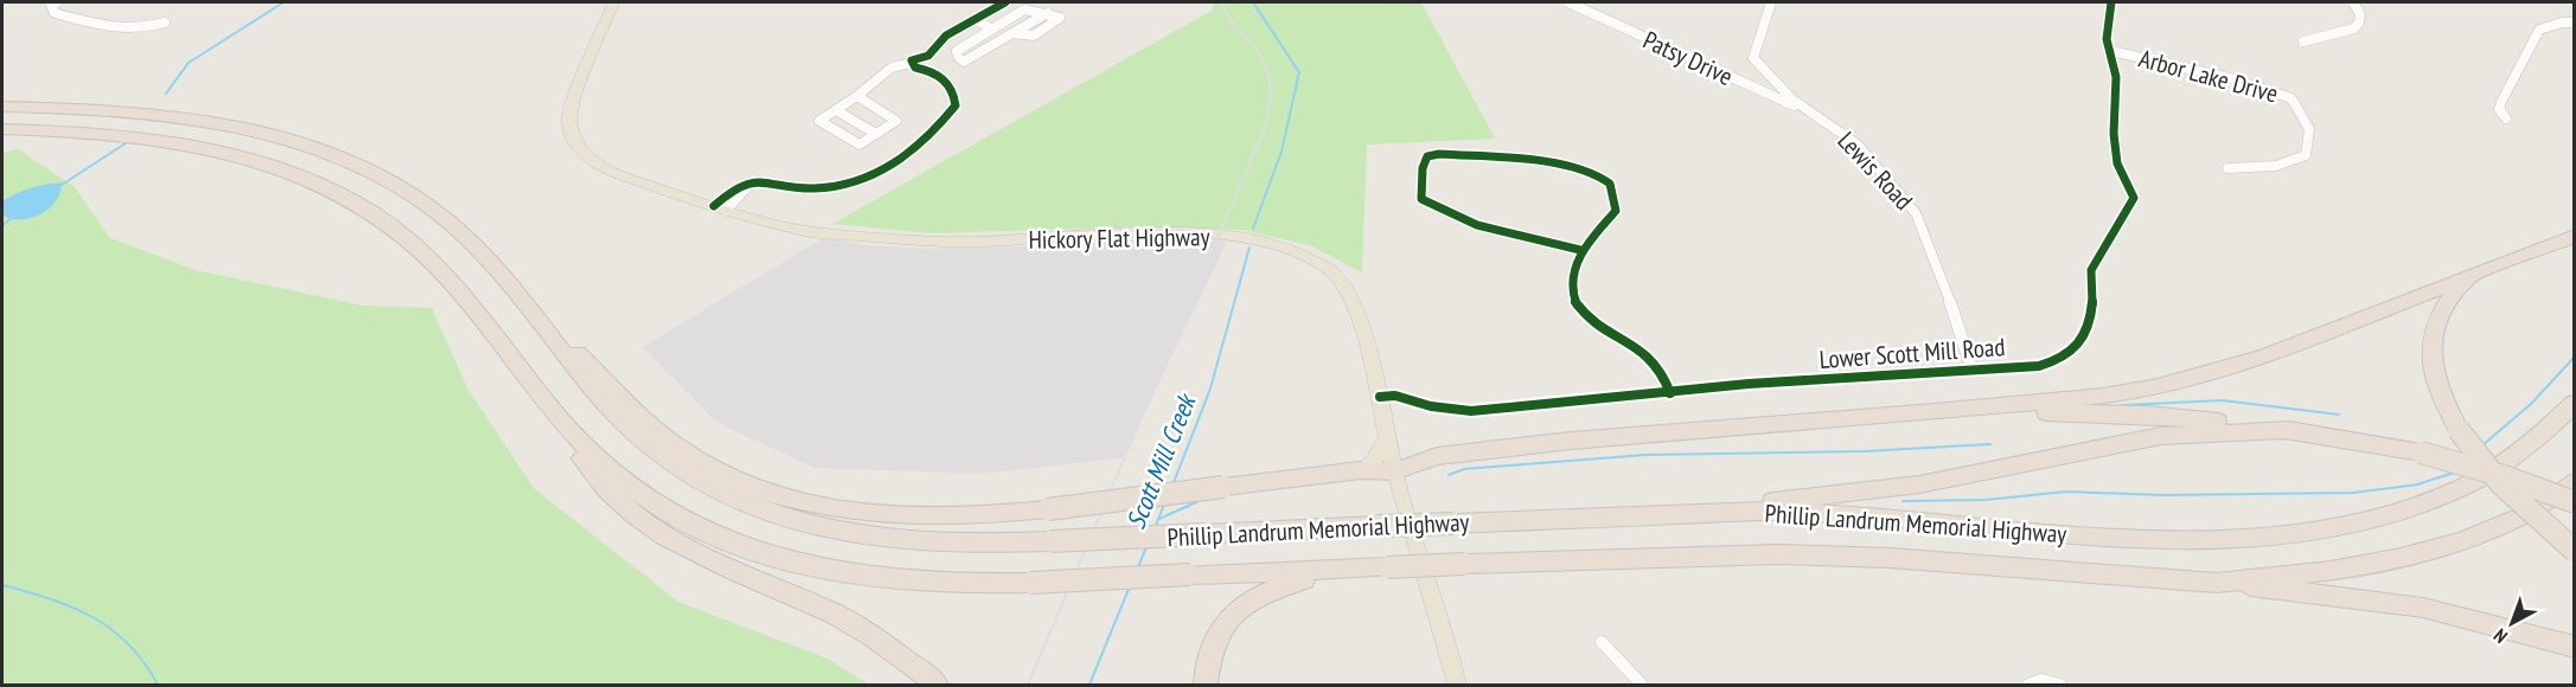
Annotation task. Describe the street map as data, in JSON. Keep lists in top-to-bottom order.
{
  "streets": {
    "highway": ["Phillip Landrum Memorial Highway"],
    "main road": ["Hickory Flat Highway"],
    "street": [
      "Patsy Drive",
      "Arbor Lake Drive",
      "Lewis Road",
      "Lower Scott Mill Road"
    ]
  },
  "crossings": [
    ["Patsy Drive", "Lewis Road"],
    ["Arbor Lake Drive", "Lower Scott Mill Road"],
    ["Lewis Road", "Lower Scott Mill Road"],
    ["Hickory Flat Highway", "Lower Scott Mill Road"]
  ],
  "water": ["Scott Mill Creek"],
  "north": "bottom left"
}
